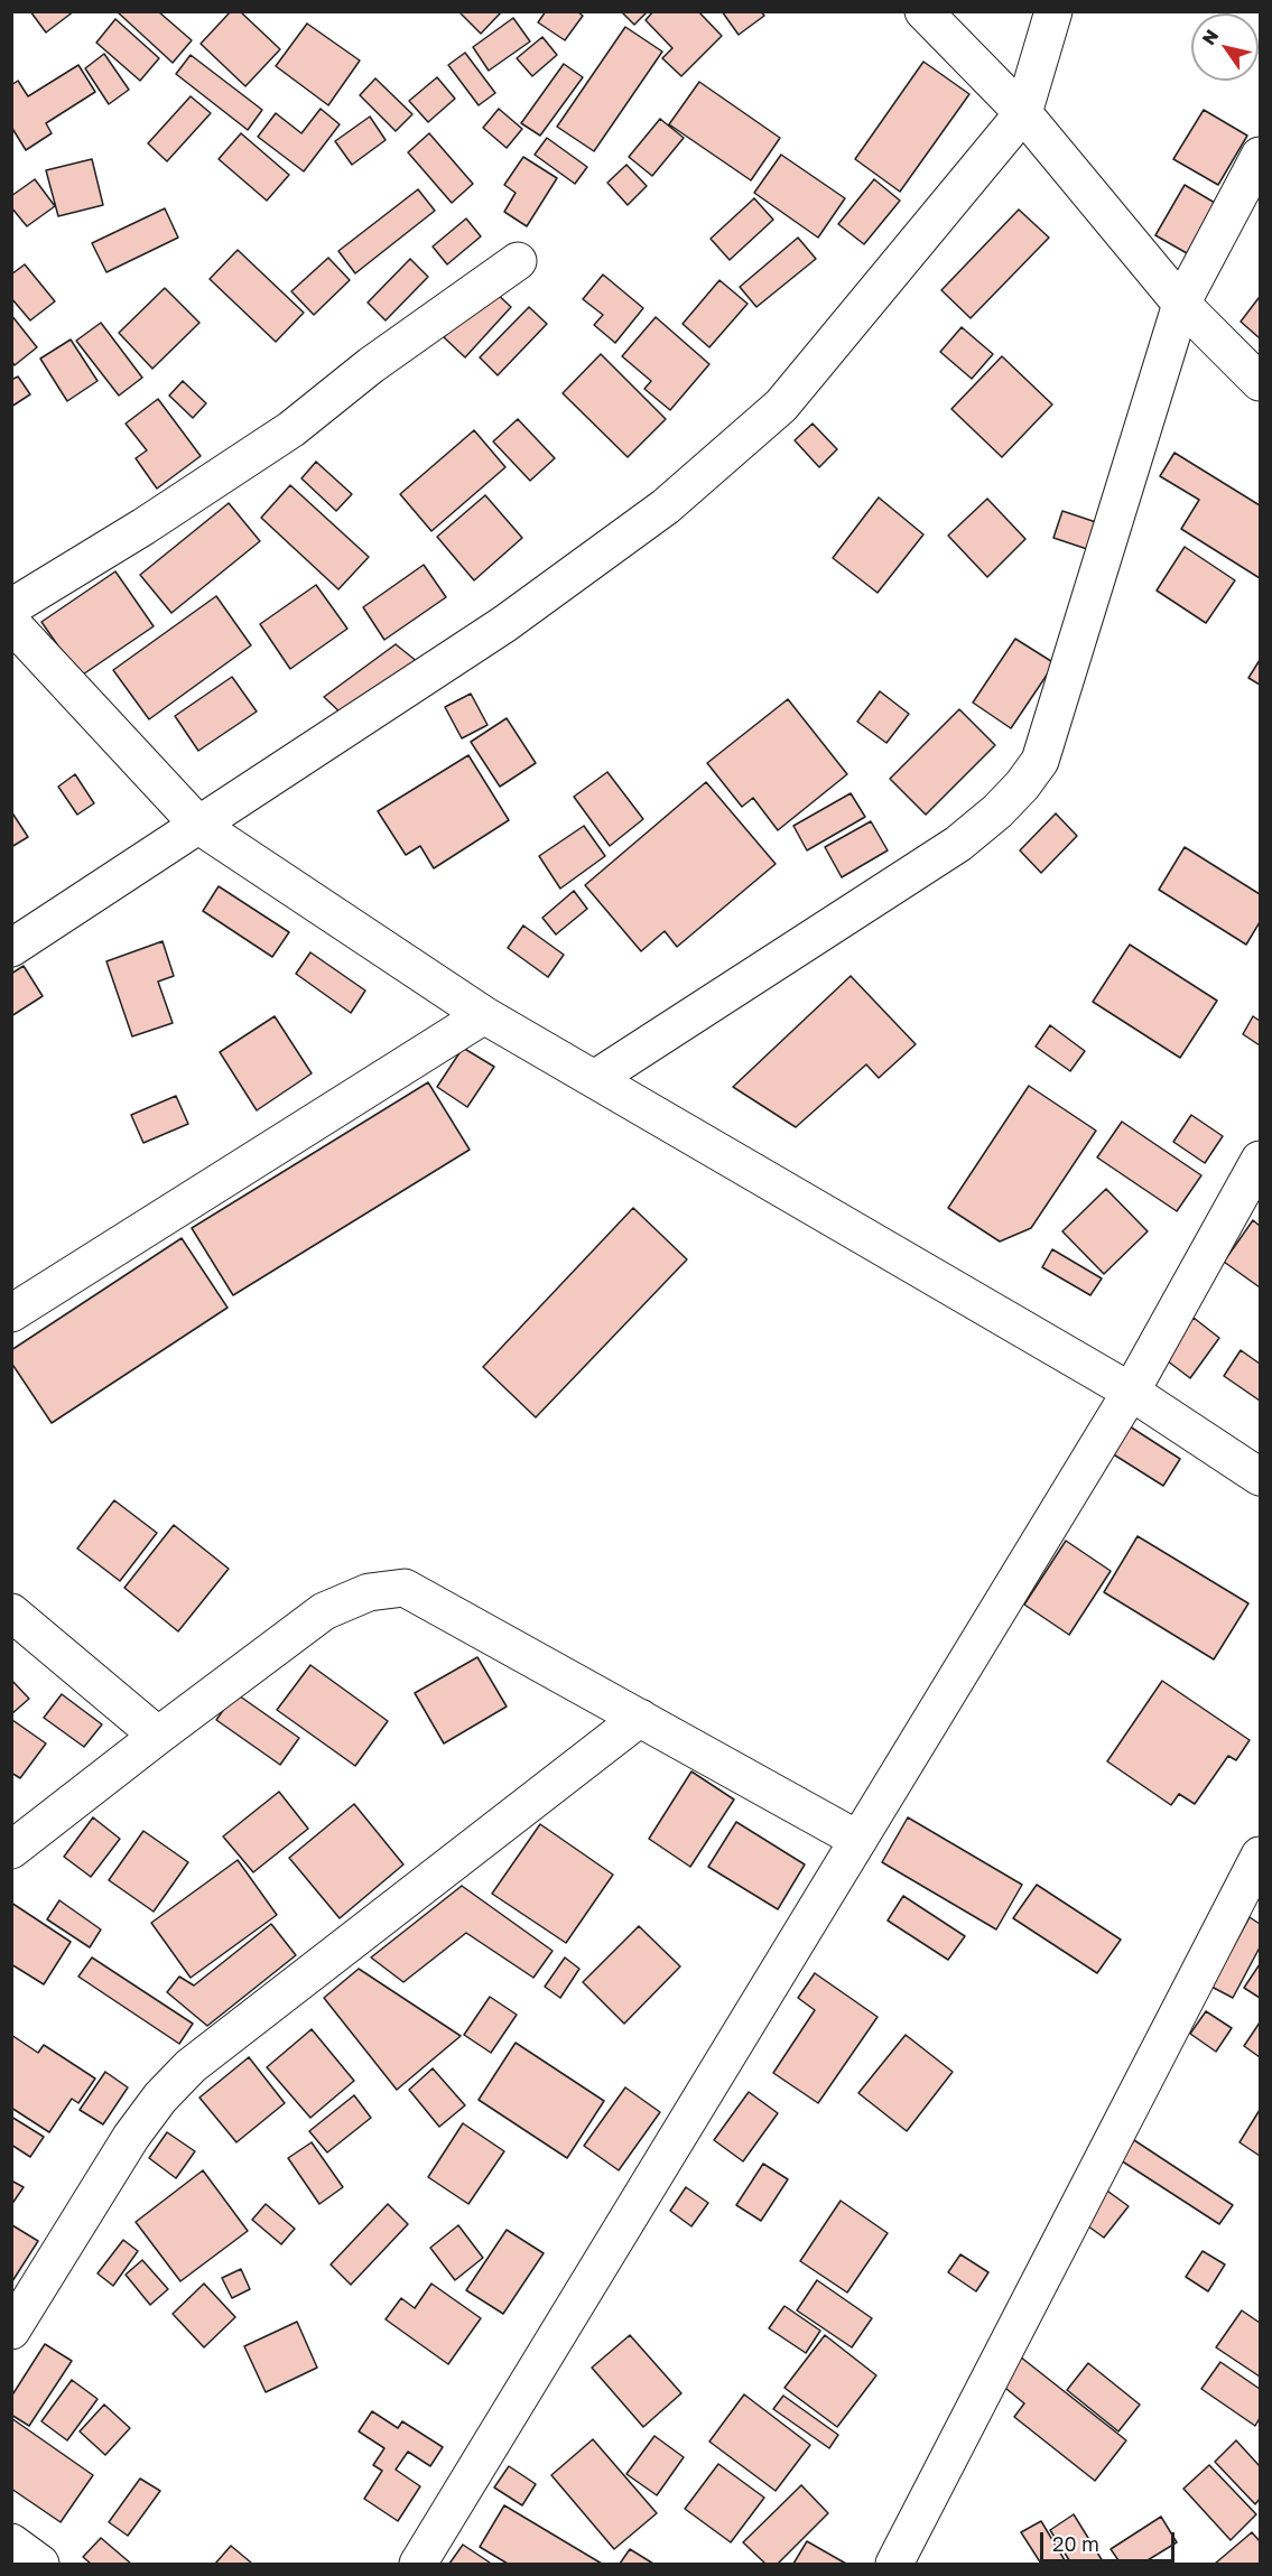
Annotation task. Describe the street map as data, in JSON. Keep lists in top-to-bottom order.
{
  "scale_bar": "20 m",
  "north": "top left"
}
